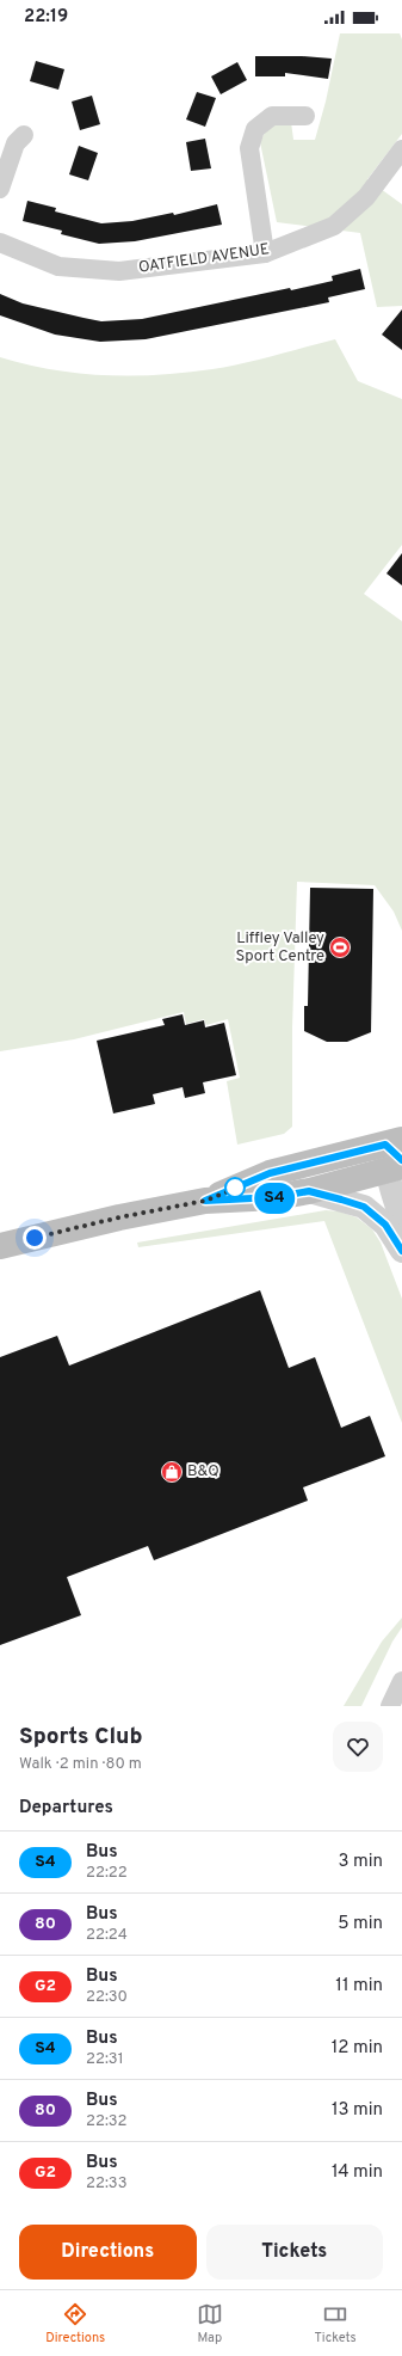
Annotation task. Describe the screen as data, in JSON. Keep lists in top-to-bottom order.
{
  "streets": {
    "street": ["OATFIELD AVENUE"]
  },
  "places": {
    "sports": ["Liffley Valley Sport Centre"],
    "shop": ["B&Q"]
  },
  "lines": ["bus line S4"],
  "page": {
    "status": "22:19",
    "on_map": "S4",
    "heading": [
      ["Sports Club", "Walk · 2 min · 80 m"],
      "Departures"
    ],
    "list": [
      {
        "mark": "S4",
        "name": "Bus",
        "note": "22:22",
        "value": "3 min"
      },
      {
        "mark": "80",
        "name": "Bus",
        "note": "22:24",
        "value": "5 min"
      },
      {
        "mark": "G2",
        "name": "Bus",
        "note": "22:30",
        "value": "11 min"
      },
      {
        "mark": "S4",
        "name": "Bus",
        "note": "22:31",
        "value": "12 min"
      },
      {
        "mark": "80",
        "name": "Bus",
        "note": "22:32",
        "value": "13 min"
      },
      {
        "mark": "G2",
        "name": "Bus",
        "note": "22:33",
        "value": "14 min"
      }
    ],
    "buttons": ["Directions", "Tickets"],
    "tabs": ["Directions", "Map", "Tickets"]
  }
}
